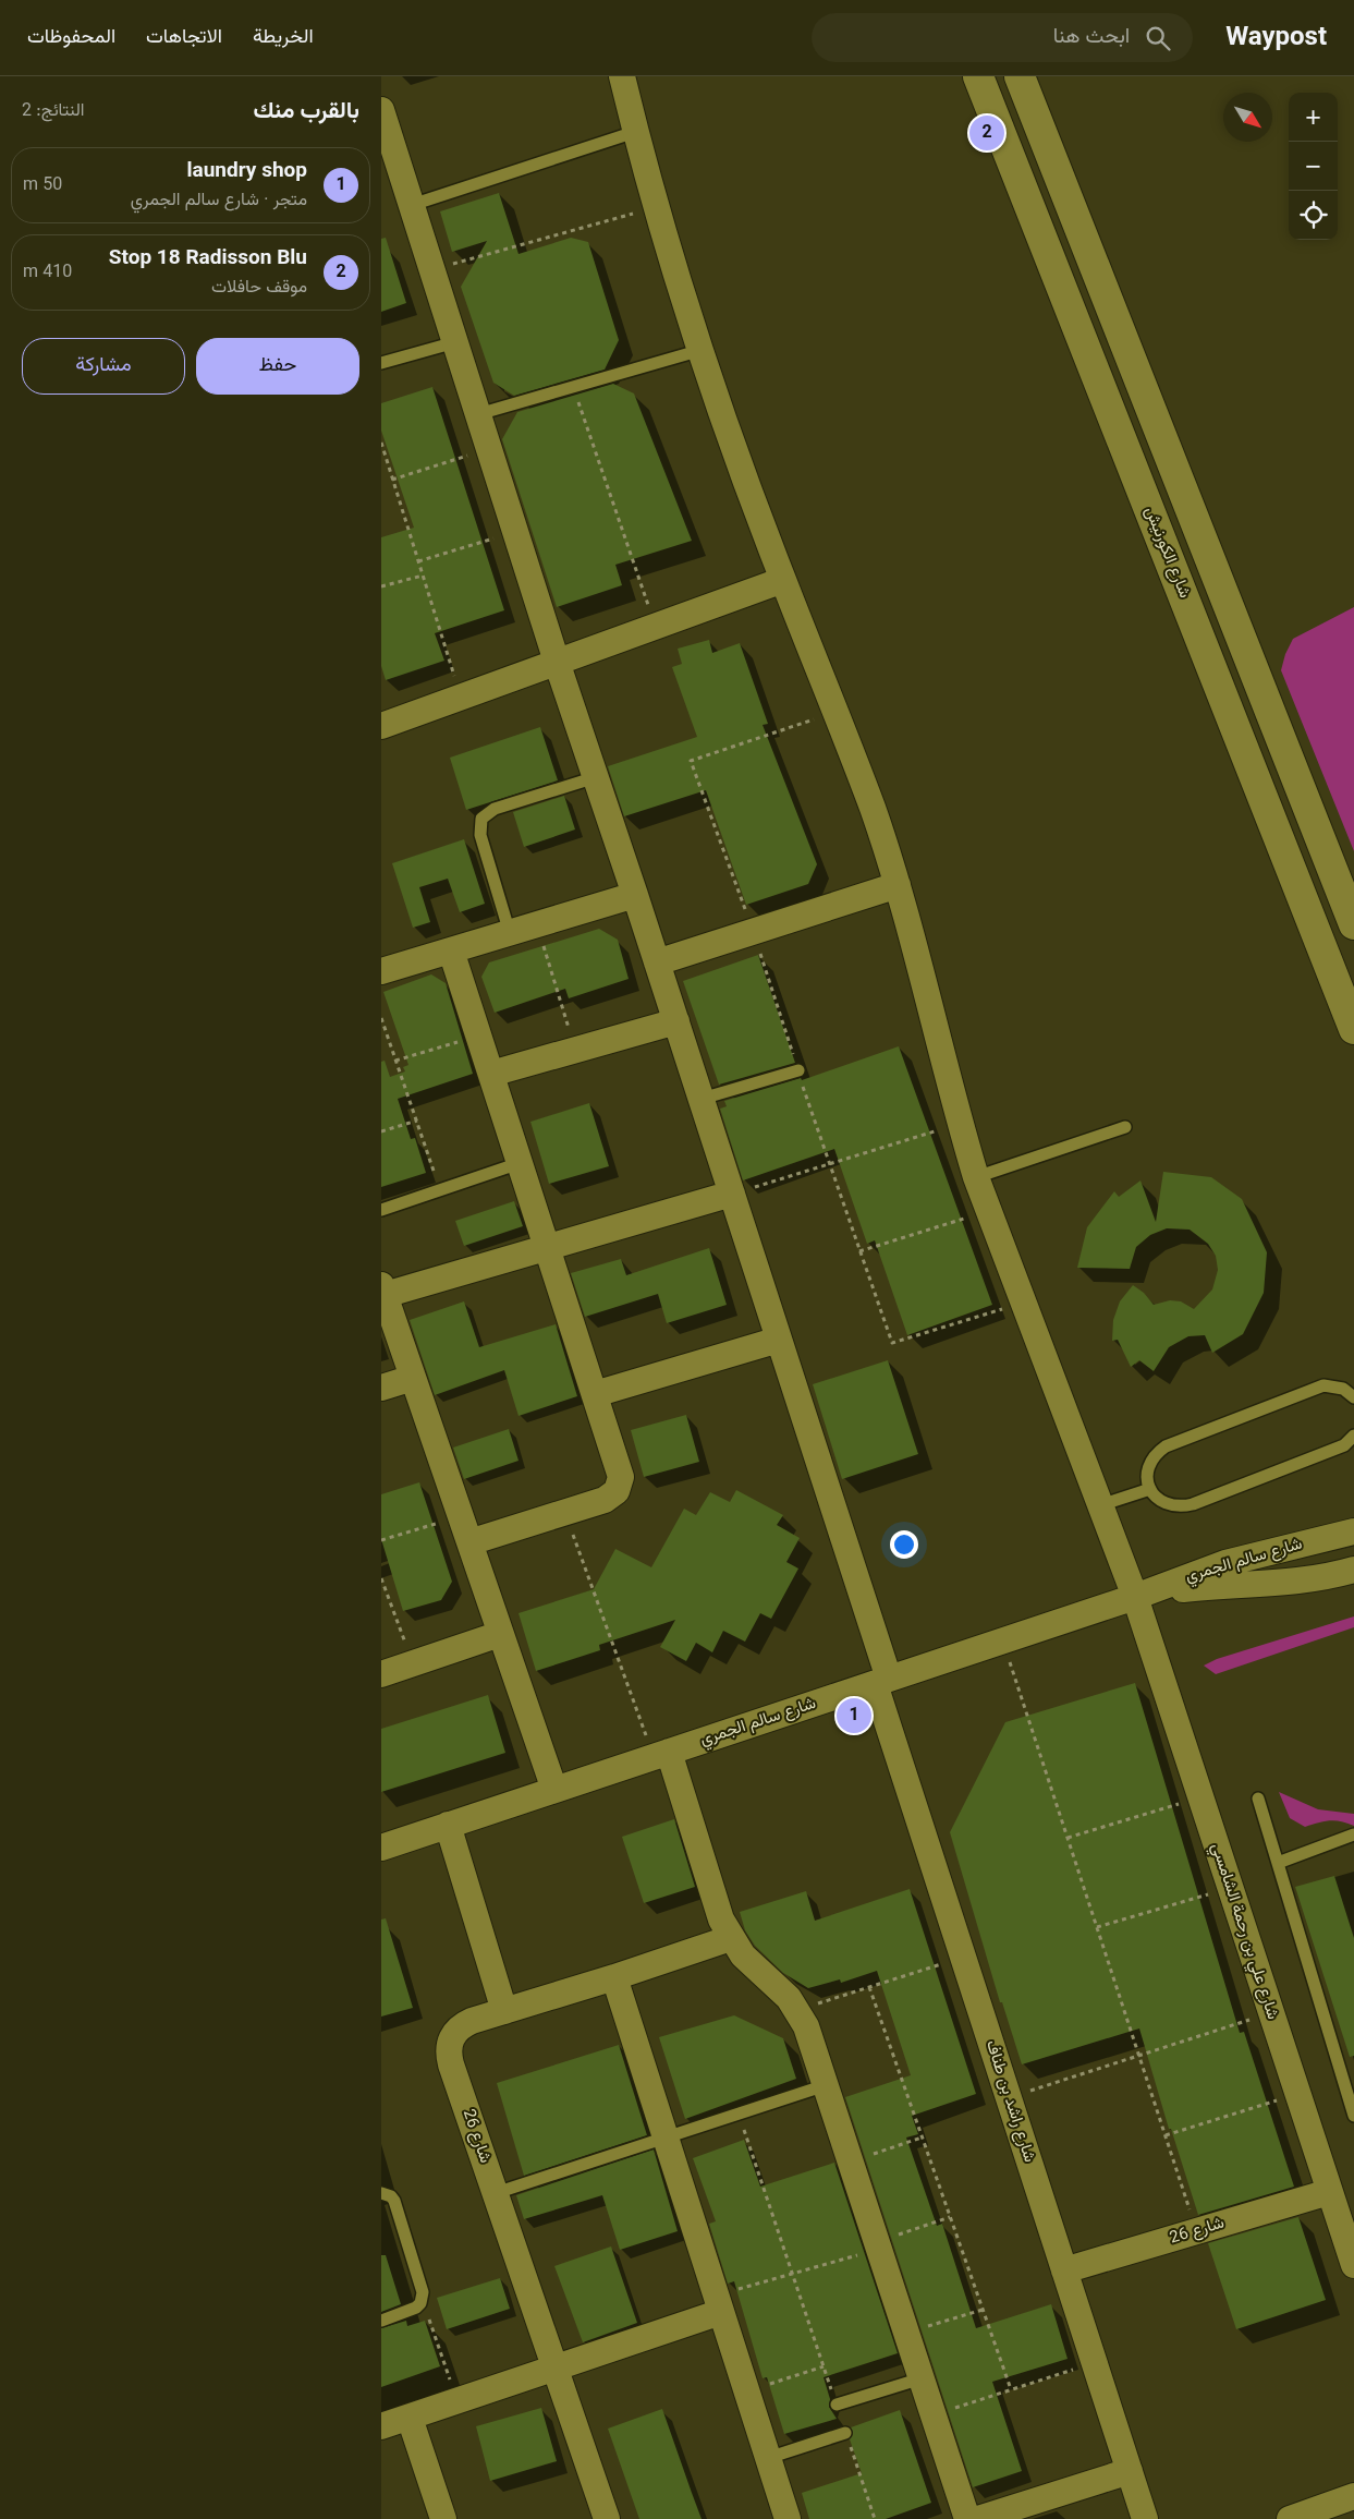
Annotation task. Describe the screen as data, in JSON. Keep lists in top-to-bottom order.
{
  "streets": {
    "main road": ["شارع الكورنيش"],
    "street": [
      "شارع سالم الجمري",
      "شارع علي بن رحمة الشامسي",
      "شارع راشد بن طناف",
      "شارع 26"
    ]
  },
  "crossings": [
    ["شارع سالم الجمري", "شارع علي بن رحمة الشامسي"],
    ["شارع سالم الجمري", "شارع راشد بن طناف"],
    ["شارع علي بن رحمة الشامسي", "شارع 26"],
    ["شارع راشد بن طناف", "شارع 26"]
  ],
  "north": "bottom right",
  "page": {
    "header": "Waypost",
    "search": "ابحث هنا",
    "nav": ["الخريطة", "الاتجاهات", "المحفوظات"],
    "heading": ["بالقرب منك", "النتائج: 2"],
    "map_buttons": ["+", "−"],
    "pins": ["2", "1"],
    "list": [
      {
        "mark": "1",
        "name": "laundry shop",
        "note": "متجر · شارع سالم الجمري",
        "value": "50 m"
      },
      {
        "mark": "2",
        "name": "Stop 18 Radisson Blu",
        "note": "موقف حافلات",
        "value": "410 m"
      }
    ],
    "buttons": ["حفظ", "مشاركة"]
  }
}
